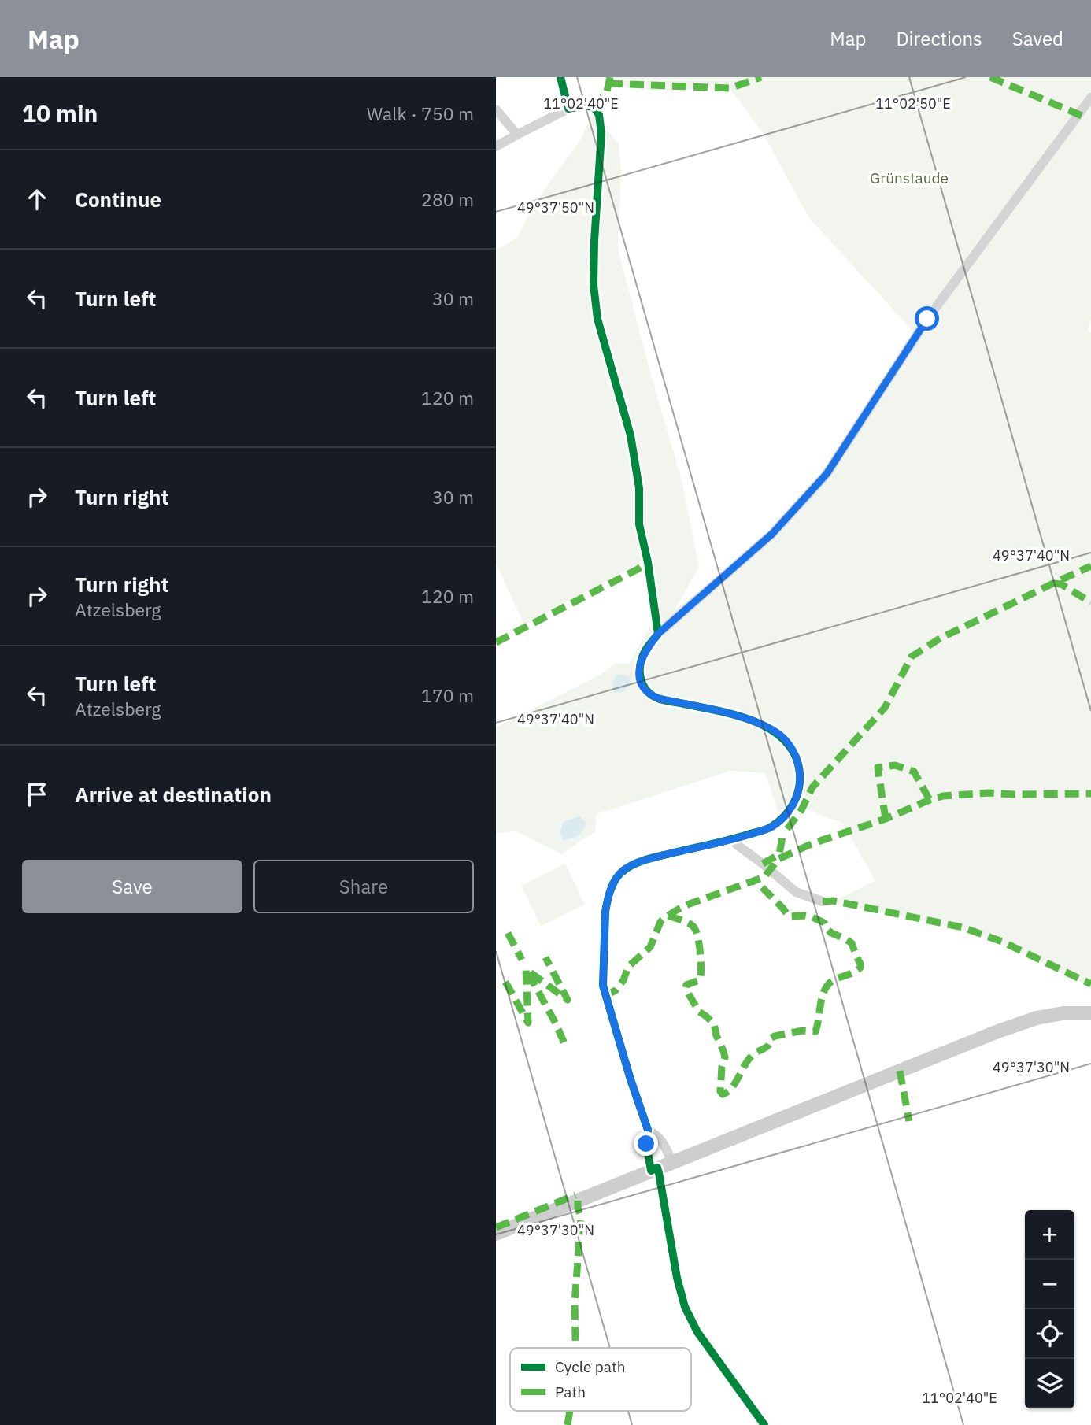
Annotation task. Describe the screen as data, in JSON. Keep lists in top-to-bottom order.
{
  "parks": ["Grünstaude"],
  "legend": ["Cycle path", "Path"],
  "page": {
    "header": "Map",
    "nav": ["Map", "Directions", "Saved"],
    "heading": ["10 min", "Walk · 750 m"],
    "list": [
      ["Continue", "280 m"],
      ["Turn left", "30 m"],
      ["Turn left", "120 m"],
      ["Turn right", "30 m"],
      ["Turn right", "Atzelsberg", "120 m"],
      ["Turn left", "Atzelsberg", "170 m"],
      "Arrive at destination"
    ],
    "buttons": ["Save", "Share"],
    "map_buttons": ["+", "−"]
  },
  "coordinates": [
    "11°02'40\"E",
    "11°02'50\"E",
    "49°37'50\"N",
    "49°37'40\"N",
    "49°37'30\"N"
  ]
}
